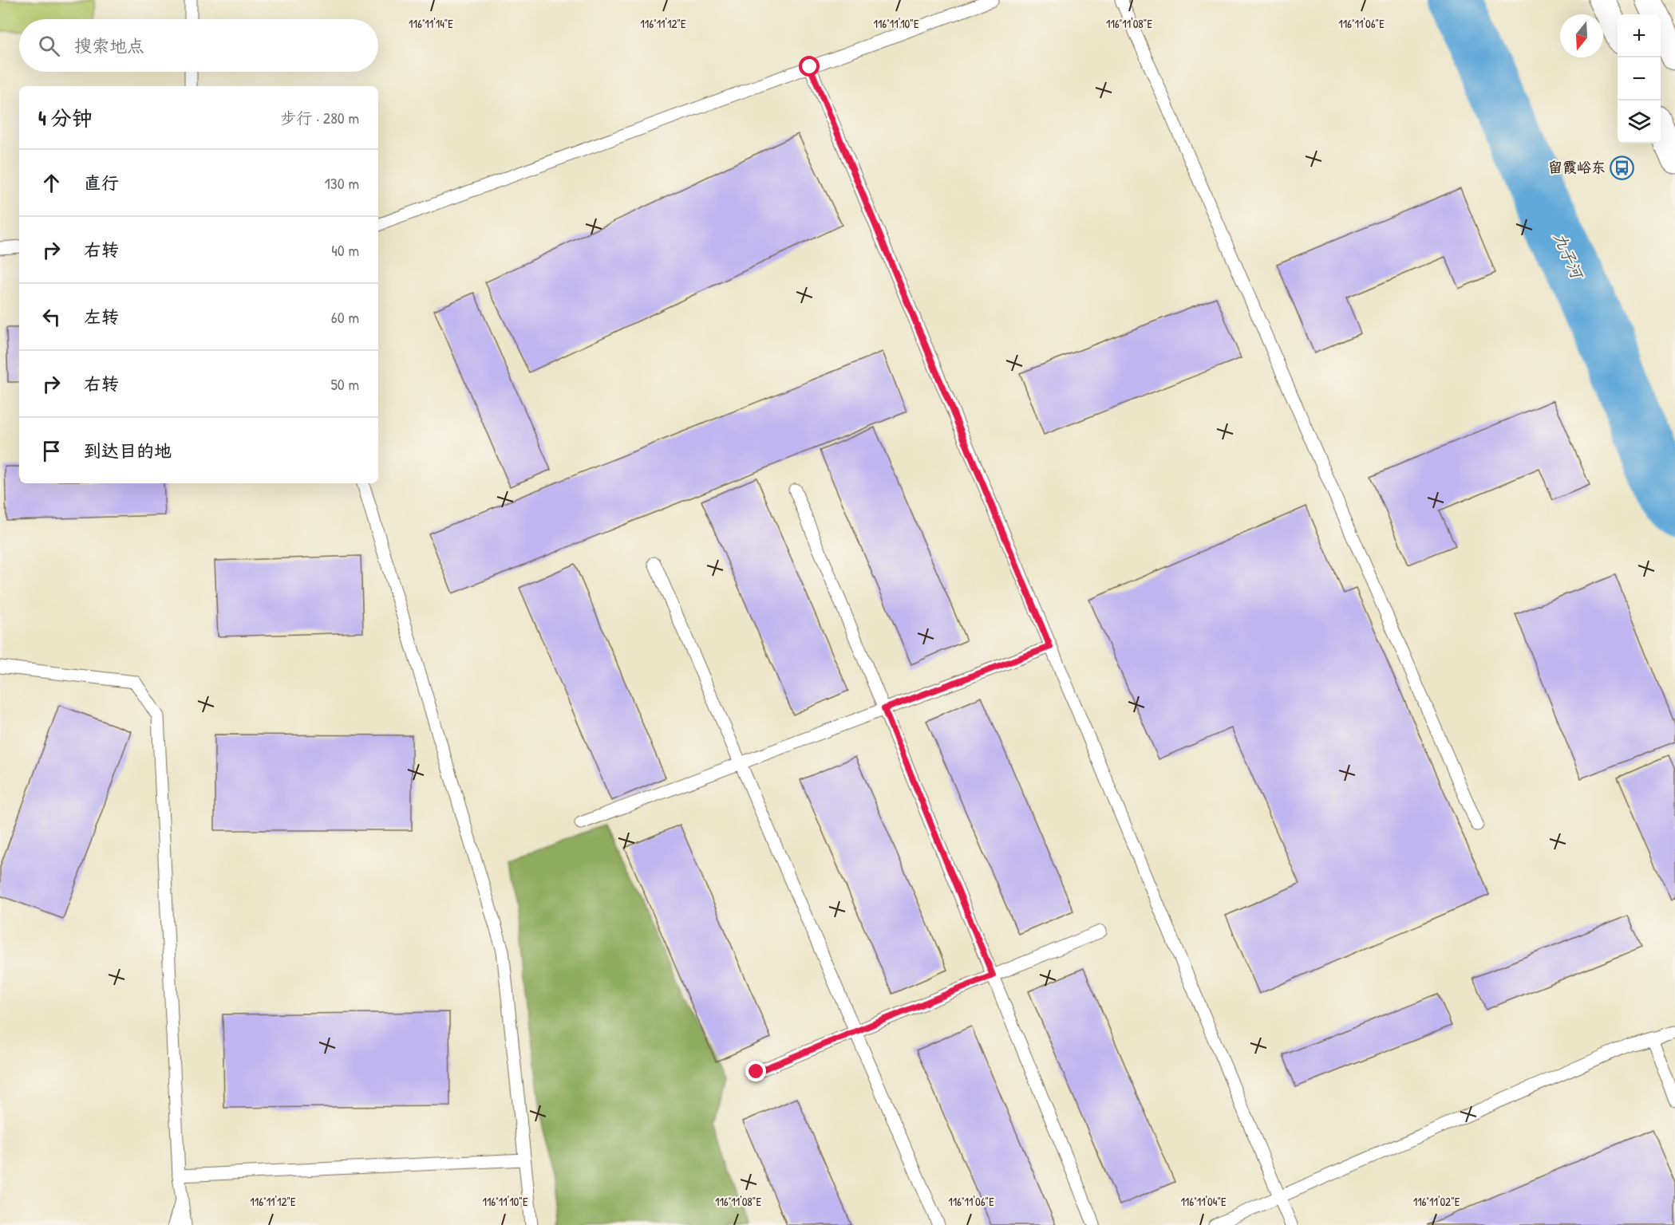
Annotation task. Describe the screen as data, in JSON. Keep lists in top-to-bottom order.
{
  "water": ["九子河"],
  "places": {
    "bus stop": ["留霞峪东"]
  },
  "north": "bottom",
  "page": {
    "map_buttons": ["+", "−"],
    "search": "搜索地点",
    "heading": ["4 分钟", "步行 · 280 m"],
    "list": [
      ["直行", "130 m"],
      ["右转", "40 m"],
      ["左转", "60 m"],
      ["右转", "50 m"],
      "到达目的地"
    ]
  },
  "coordinates": [
    "116°11'14\"E",
    "116°11'12\"E",
    "116°11'10\"E",
    "116°11'08\"E",
    "116°11'06\"E",
    "116°11'04\"E",
    "116°11'02\"E"
  ]
}
